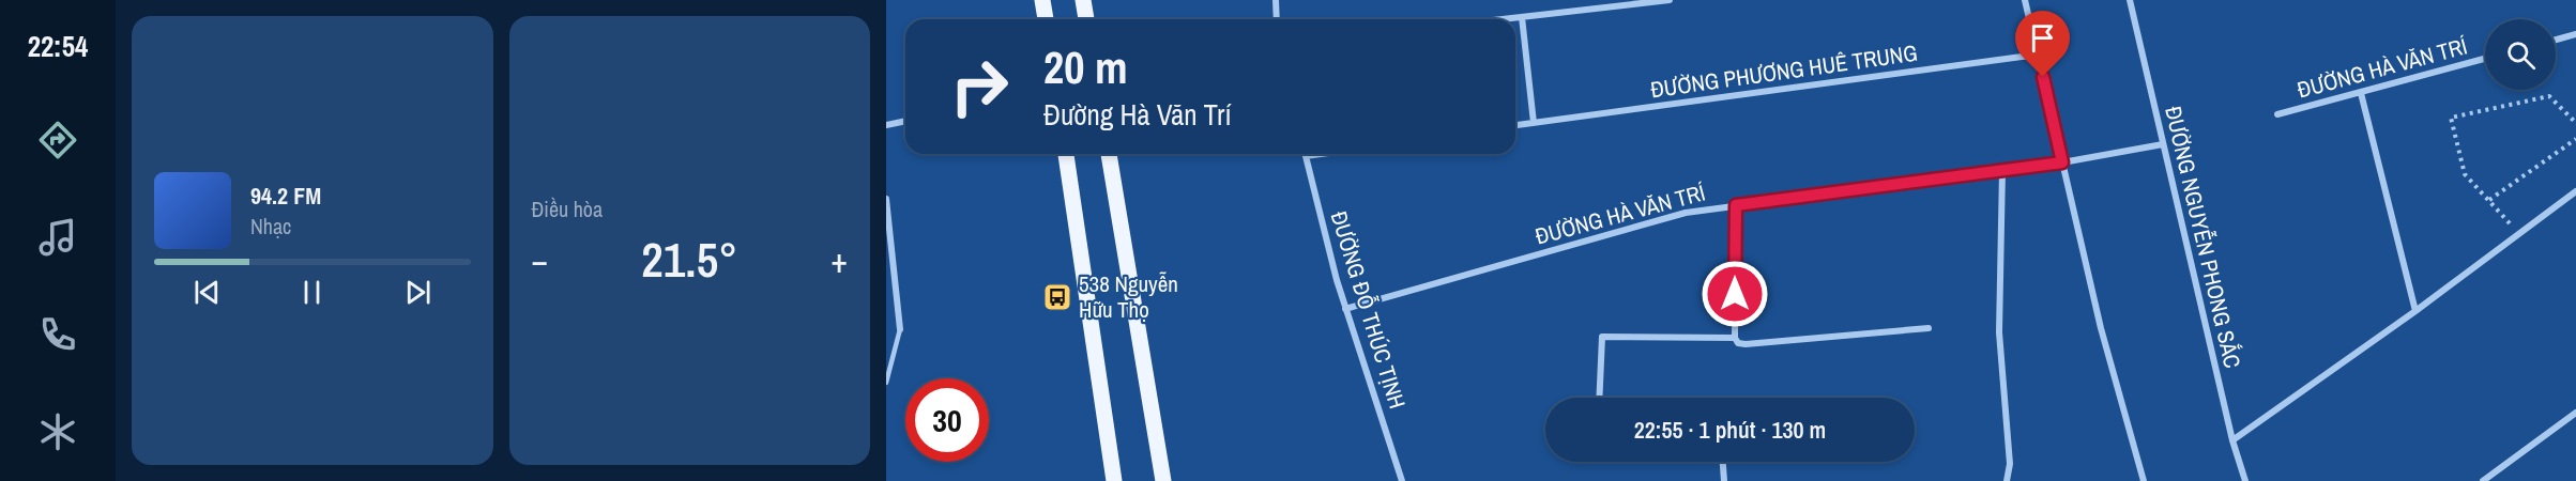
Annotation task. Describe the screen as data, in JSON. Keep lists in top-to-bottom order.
{
  "streets": {
    "street": [
      "ĐƯỜNG HÀ VĂN TRÍ",
      "ĐƯỜNG PHƯƠNG HUÊ TRUNG",
      "ĐƯỜNG NGUYỄN PHONG SẮC",
      "ĐƯỜNG ĐỖ THÚC TỊNH"
    ]
  },
  "crossings": [
    ["ĐƯỜNG HÀ VĂN TRÍ", "ĐƯỜNG NGUYỄN PHONG SẮC"],
    ["ĐƯỜNG HÀ VĂN TRÍ", "ĐƯỜNG ĐỖ THÚC TỊNH"]
  ],
  "places": {
    "bus stop": ["538 Nguyễn Hữu Thọ"]
  },
  "page": {
    "tabs": "22:54",
    "tile": "Điều hòa",
    "turn": ["20 m", "Đường Hà Văn Trí"],
    "song": ["94.2 FM", "Nhạc"],
    "heat": ["−", "21.5°", "+"],
    "limit": "30",
    "trip": "22:55 · 1 phút · 130 m"
  }
}
